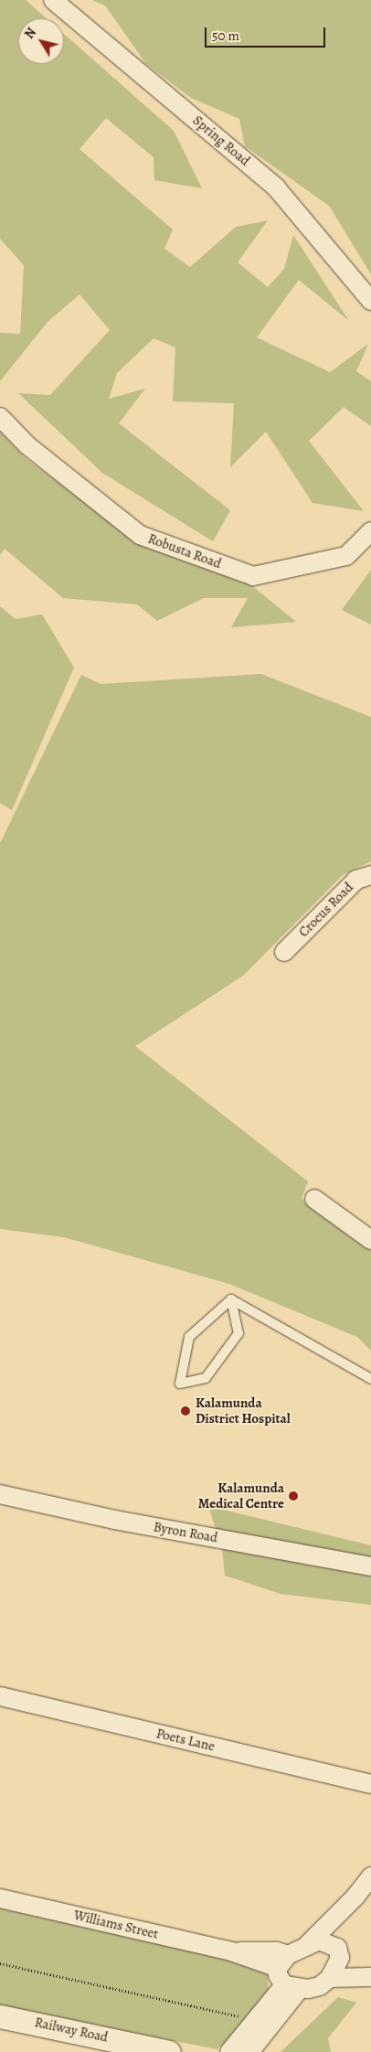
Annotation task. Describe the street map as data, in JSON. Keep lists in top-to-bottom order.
{
  "streets": {
    "street": [
      "Spring Road",
      "Robusta Road",
      "Crocus Road",
      "Byron Road",
      "Poets Lane",
      "Williams Street",
      "Railway Road"
    ]
  },
  "places": ["Kalamunda District Hospital", "Kalamunda Medical Centre"],
  "scale_bar": "50 m",
  "north": "top left"
}
